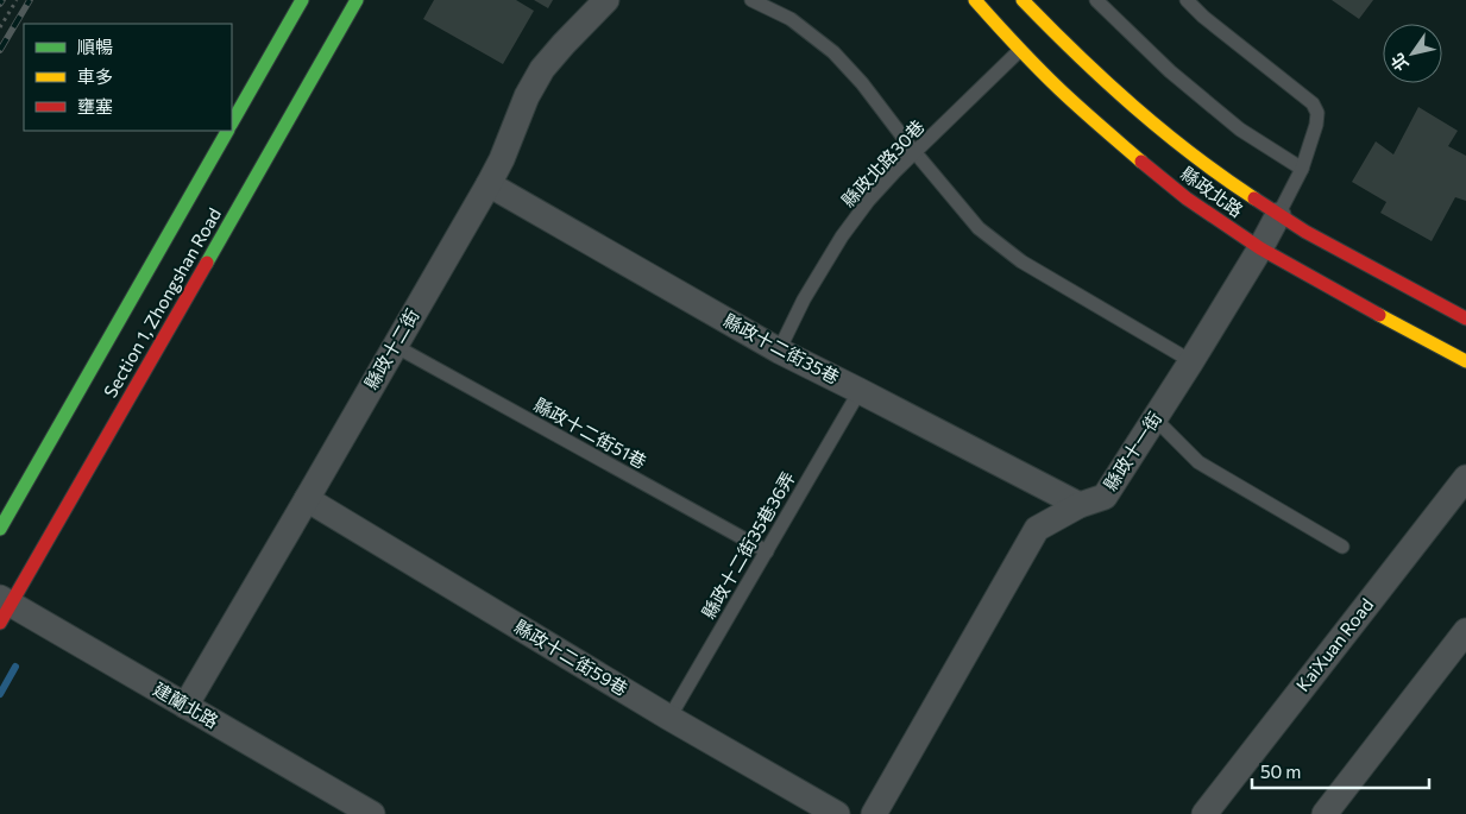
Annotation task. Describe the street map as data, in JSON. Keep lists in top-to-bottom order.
{
  "streets": {
    "street": [
      "縣政北路",
      "Section 1, Zhongshan Road",
      "縣政十二街",
      "縣政十二街35巷",
      "縣政十一街",
      "KaiXuan Road",
      "縣政十二街59巷",
      "建蘭北路"
    ],
    "lane": ["縣政北路30巷", "縣政十二街51巷", "縣政十二街35巷36弄"]
  },
  "crossings": [
    ["縣政北路30巷", "縣政北路"],
    ["縣政北路30巷", "縣政十二街35巷"],
    ["縣政北路", "縣政十一街"],
    ["Section 1, Zhongshan Road", "建蘭北路"],
    ["縣政十二街", "縣政十二街35巷"],
    ["縣政十二街", "縣政十二街51巷"],
    ["縣政十二街", "縣政十二街59巷"],
    ["縣政十二街", "建蘭北路"],
    ["縣政十二街35巷", "縣政十一街"],
    ["縣政十二街35巷", "縣政十二街35巷36弄"],
    ["縣政十二街51巷", "縣政十二街35巷36弄"],
    ["縣政十二街35巷36弄", "縣政十二街59巷"]
  ],
  "legend": ["順暢", "車多", "壅塞"],
  "scale_bar": "50 m",
  "north": "bottom left"
}
